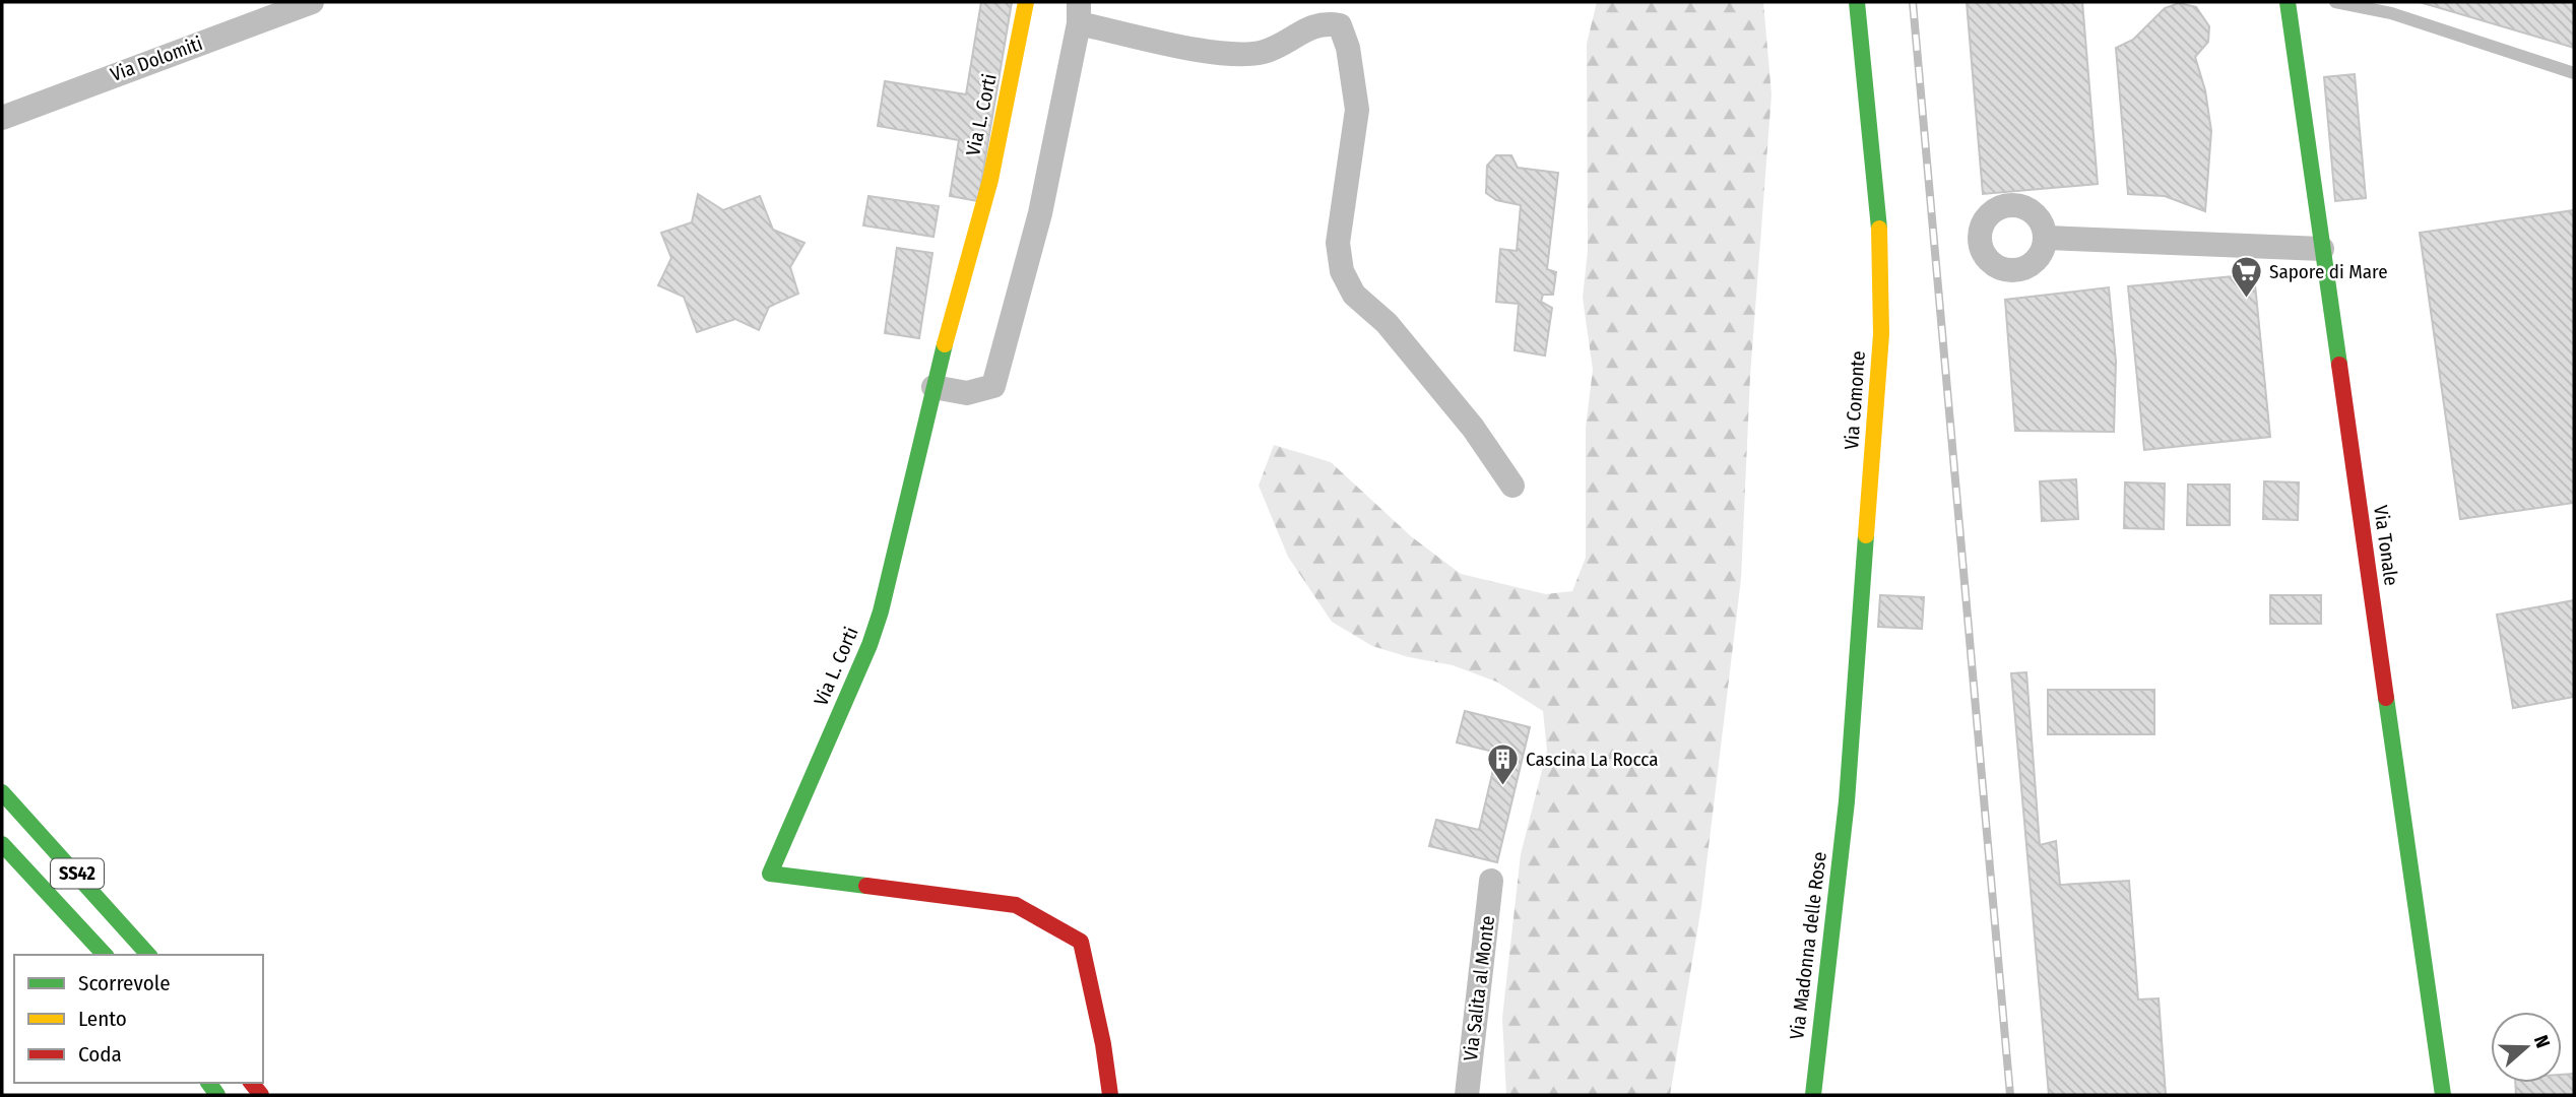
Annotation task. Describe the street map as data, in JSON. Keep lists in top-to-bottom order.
{
  "streets": {
    "main road": [
      "Via L. Corti",
      "Via Comonte",
      "Via Tonale",
      "SS42",
      "Via Madonna delle Rose"
    ],
    "street": ["Via Dolomiti", "Via Salita al Monte"]
  },
  "crossings": [
    ["Via Comonte", "Via Madonna delle Rose"]
  ],
  "places": {
    "supermarket": ["Sapore di Mare"],
    "building": ["Cascina La Rocca"]
  },
  "legend": ["Scorrevole", "Lento", "Coda"],
  "north": "right"
}
